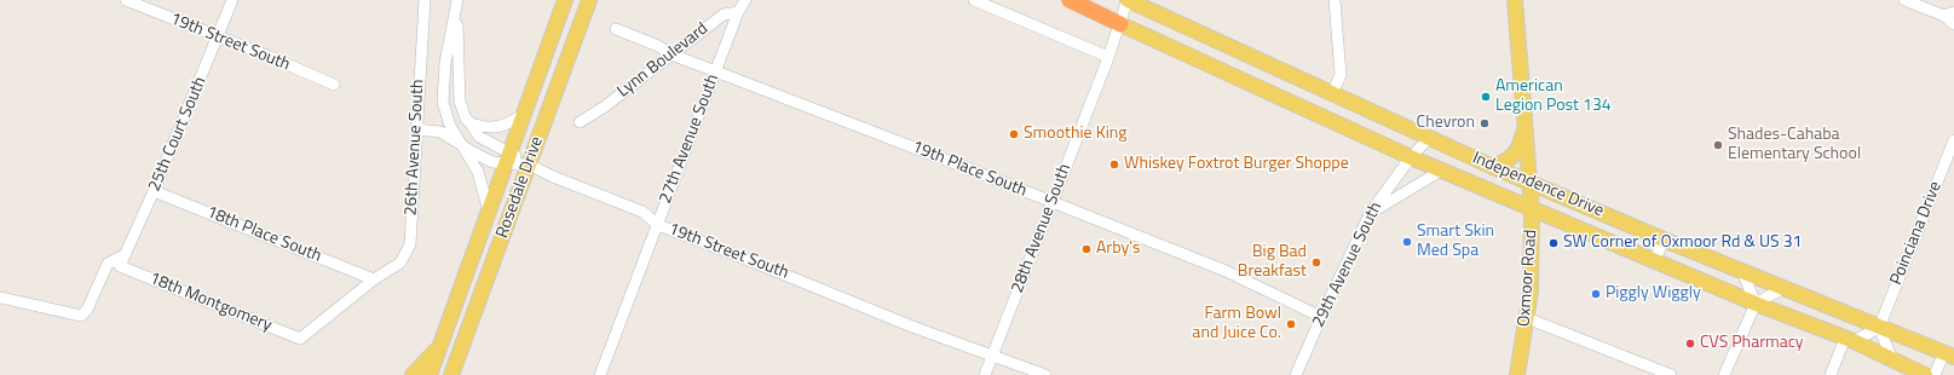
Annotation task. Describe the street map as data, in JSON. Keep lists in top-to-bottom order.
{
  "streets": {
    "main road": ["Independence Drive", "Rosedale Drive", "Oxmoor Road"],
    "street": [
      "19th Street South",
      "Lynn Boulevard",
      "25th Court South",
      "27th Avenue South",
      "26th Avenue South",
      "19th Place South",
      "28th Avenue South",
      "Poinciana Drive",
      "18th Place South",
      "29th Avenue South",
      "18th Montgomery"
    ]
  },
  "crossings": [
    ["19th Street South", "25th Court South"],
    ["19th Street South", "27th Avenue South"],
    ["19th Street South", "Rosedale Drive"],
    ["19th Street South", "28th Avenue South"],
    ["Lynn Boulevard", "27th Avenue South"],
    ["Lynn Boulevard", "19th Place South"],
    ["25th Court South", "18th Place South"],
    ["25th Court South", "18th Montgomery"],
    ["27th Avenue South", "19th Place South"],
    ["26th Avenue South", "18th Place South"],
    ["26th Avenue South", "18th Montgomery"],
    ["19th Place South", "28th Avenue South"],
    ["19th Place South", "29th Avenue South"],
    ["Independence Drive", "28th Avenue South"],
    ["Independence Drive", "Poinciana Drive"],
    ["Independence Drive", "29th Avenue South"],
    ["Independence Drive", "Oxmoor Road"],
    ["18th Place South", "18th Montgomery"]
  ],
  "places": [
    "American Legion Post 134",
    "Chevron",
    "Smoothie King",
    "Shades-Cahaba Elementary School",
    "Whiskey Foxtrot Burger Shoppe",
    "Smart Skin Med Spa",
    "SW Corner of Oxmoor Rd & US 31",
    "Arby's",
    "Big Bad Breakfast",
    "Piggly Wiggly",
    "Farm Bowl and Juice Co.",
    "CVS Pharmacy"
  ]
}
